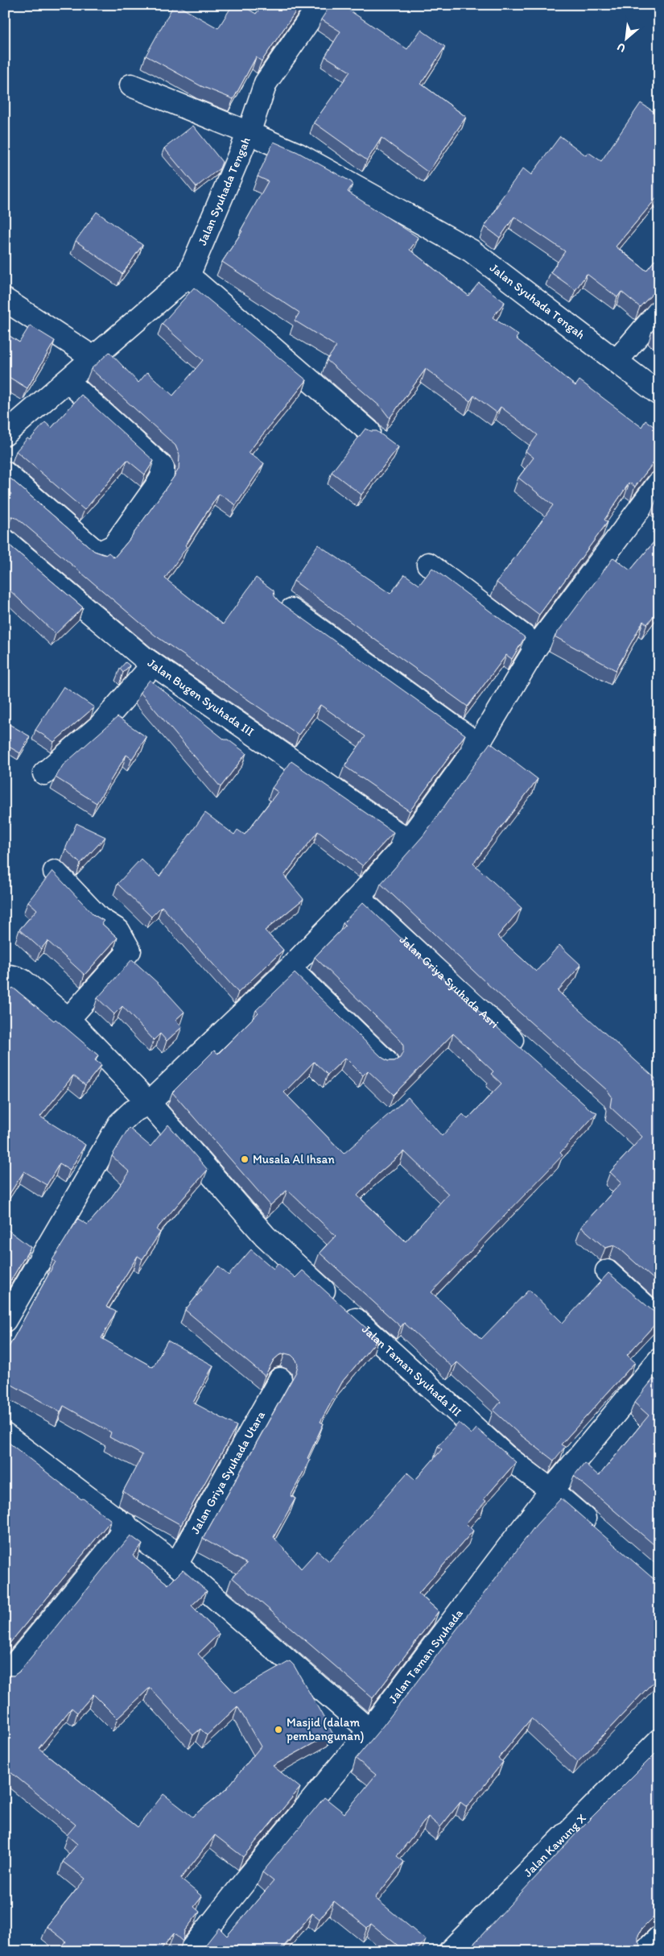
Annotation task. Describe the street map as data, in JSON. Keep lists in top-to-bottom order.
{
  "streets": {
    "street": [
      "Jalan Syuhada Tengah",
      "Jalan Bugen Syuhada III",
      "Jalan Griya Syuhada Asri",
      "Jalan Taman Syuhada III",
      "Jalan Griya Syuhada Utara",
      "Jalan Taman Syuhada",
      "Jalan Kawung X"
    ]
  },
  "crossings": [
    ["Jalan Taman Syuhada III", "Jalan Taman Syuhada"]
  ],
  "places": ["Musala Al Ihsan", "Masjid (dalam pembangunan)"],
  "north": "bottom left"
}
